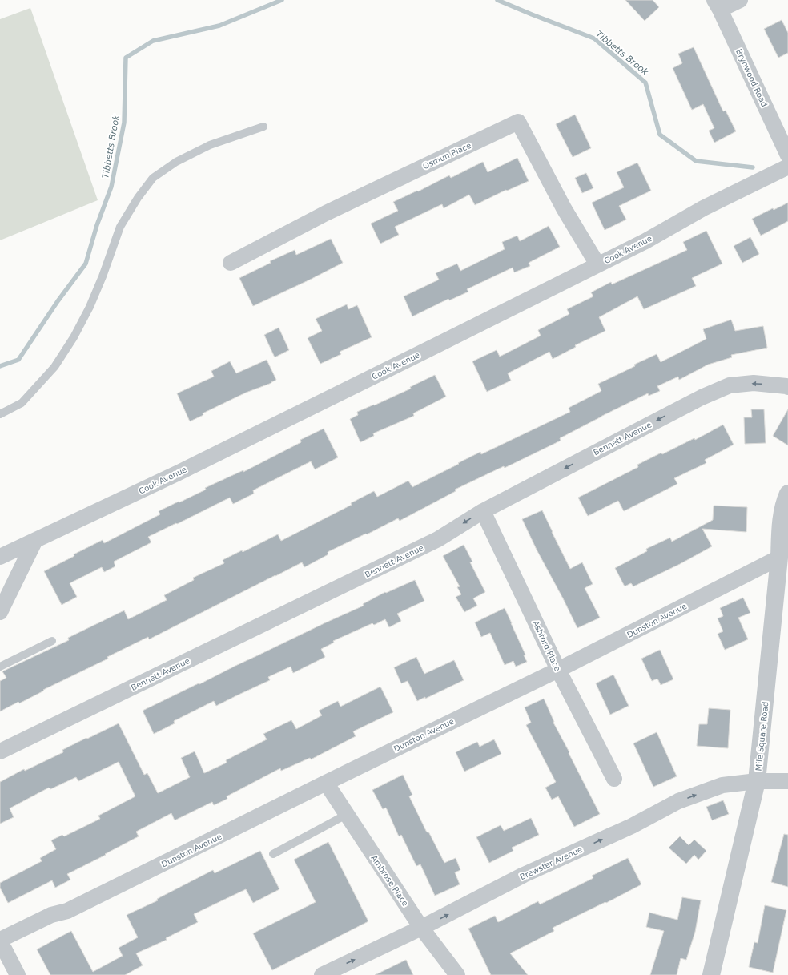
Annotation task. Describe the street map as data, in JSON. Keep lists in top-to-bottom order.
{
  "streets": {
    "street": [
      "Brynwood Road",
      "Osmun Place",
      "Cook Avenue",
      "Bennett Avenue",
      "Dunston Avenue",
      "Ashford Place",
      "Mile Square Road",
      "Brewster Avenue",
      "Ambrose Place"
    ]
  },
  "crossings": [
    ["Osmun Place", "Cook Avenue"],
    ["Bennett Avenue", "Ashford Place"],
    ["Dunston Avenue", "Ashford Place"],
    ["Dunston Avenue", "Mile Square Road"],
    ["Dunston Avenue", "Ambrose Place"],
    ["Mile Square Road", "Brewster Avenue"],
    ["Brewster Avenue", "Ambrose Place"]
  ],
  "one_way": ["Bennett Avenue", "Brewster Avenue"],
  "water": ["Tibbetts Brook"]
}
